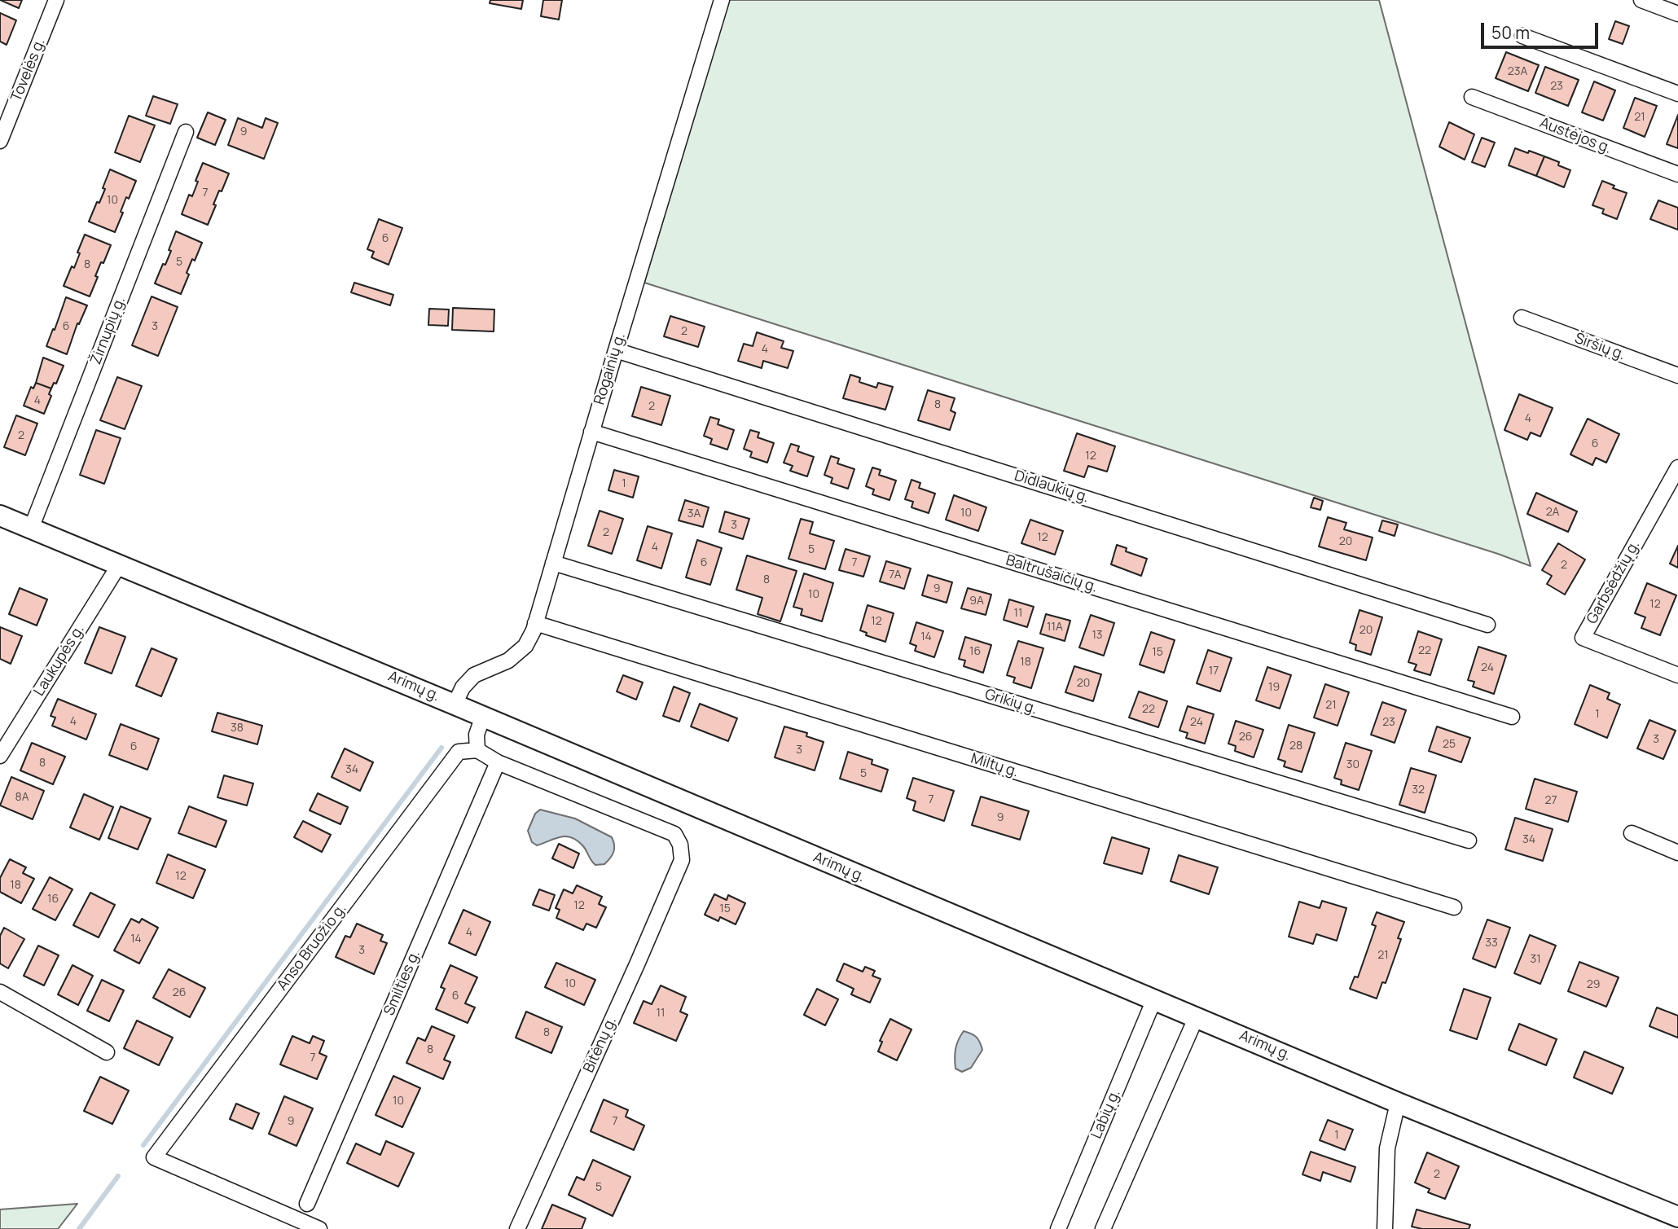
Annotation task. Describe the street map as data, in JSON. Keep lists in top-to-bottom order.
{
  "streets": {
    "main road": ["Arimų g."],
    "street": [
      "Tovelės g.",
      "Austėjos g.",
      "Žirnupių g.",
      "Širšių g.",
      "Rogainių g.",
      "Didlaukių g.",
      "Baltrušaičių g.",
      "Garbsėdžių g.",
      "Laukupės g.",
      "Grikių g.",
      "Miltų g.",
      "Anso Bruožio g.",
      "Smilties g.",
      "Bitėnų g.",
      "Labių g."
    ]
  },
  "crossings": [
    ["Žirnupių g.", "Arimų g."],
    ["Rogainių g.", "Didlaukių g."],
    ["Rogainių g.", "Baltrušaičių g."],
    ["Rogainių g.", "Arimų g."],
    ["Rogainių g.", "Grikių g."],
    ["Rogainių g.", "Miltų g."],
    ["Laukupės g.", "Arimų g."],
    ["Arimų g.", "Labių g."],
    ["Smilties g.", "Bitėnų g."]
  ],
  "house_numbers": [
    "23A",
    "23",
    "21",
    "9",
    "7",
    "10",
    "6",
    "5",
    "8",
    "6",
    "3",
    "2",
    "4",
    "4",
    "8",
    "2",
    "4",
    "2",
    "6",
    "12",
    "1",
    "2A",
    "10",
    "3A",
    "3",
    "2",
    "12",
    "20",
    "4",
    "5",
    "6",
    "7",
    "2",
    "7A",
    "8",
    "9",
    "10",
    "9A",
    "12",
    "11",
    "12",
    "11A",
    "20",
    "13",
    "14",
    "22",
    "16",
    "15",
    "18",
    "24",
    "17",
    "20",
    "19",
    "21",
    "22",
    "1",
    "4",
    "24",
    "23",
    "38",
    "26",
    "3",
    "25",
    "28",
    "6",
    "3",
    "8",
    "30",
    "34",
    "5",
    "32",
    "8A",
    "7",
    "27",
    "9",
    "34",
    "12",
    "18",
    "16",
    "12",
    "15",
    "4",
    "14",
    "33",
    "3",
    "21",
    "31",
    "10",
    "29",
    "26",
    "6",
    "11",
    "8",
    "8",
    "7",
    "10",
    "9",
    "7",
    "1",
    "2",
    "5"
  ],
  "scale_bar": "50 m"
}
